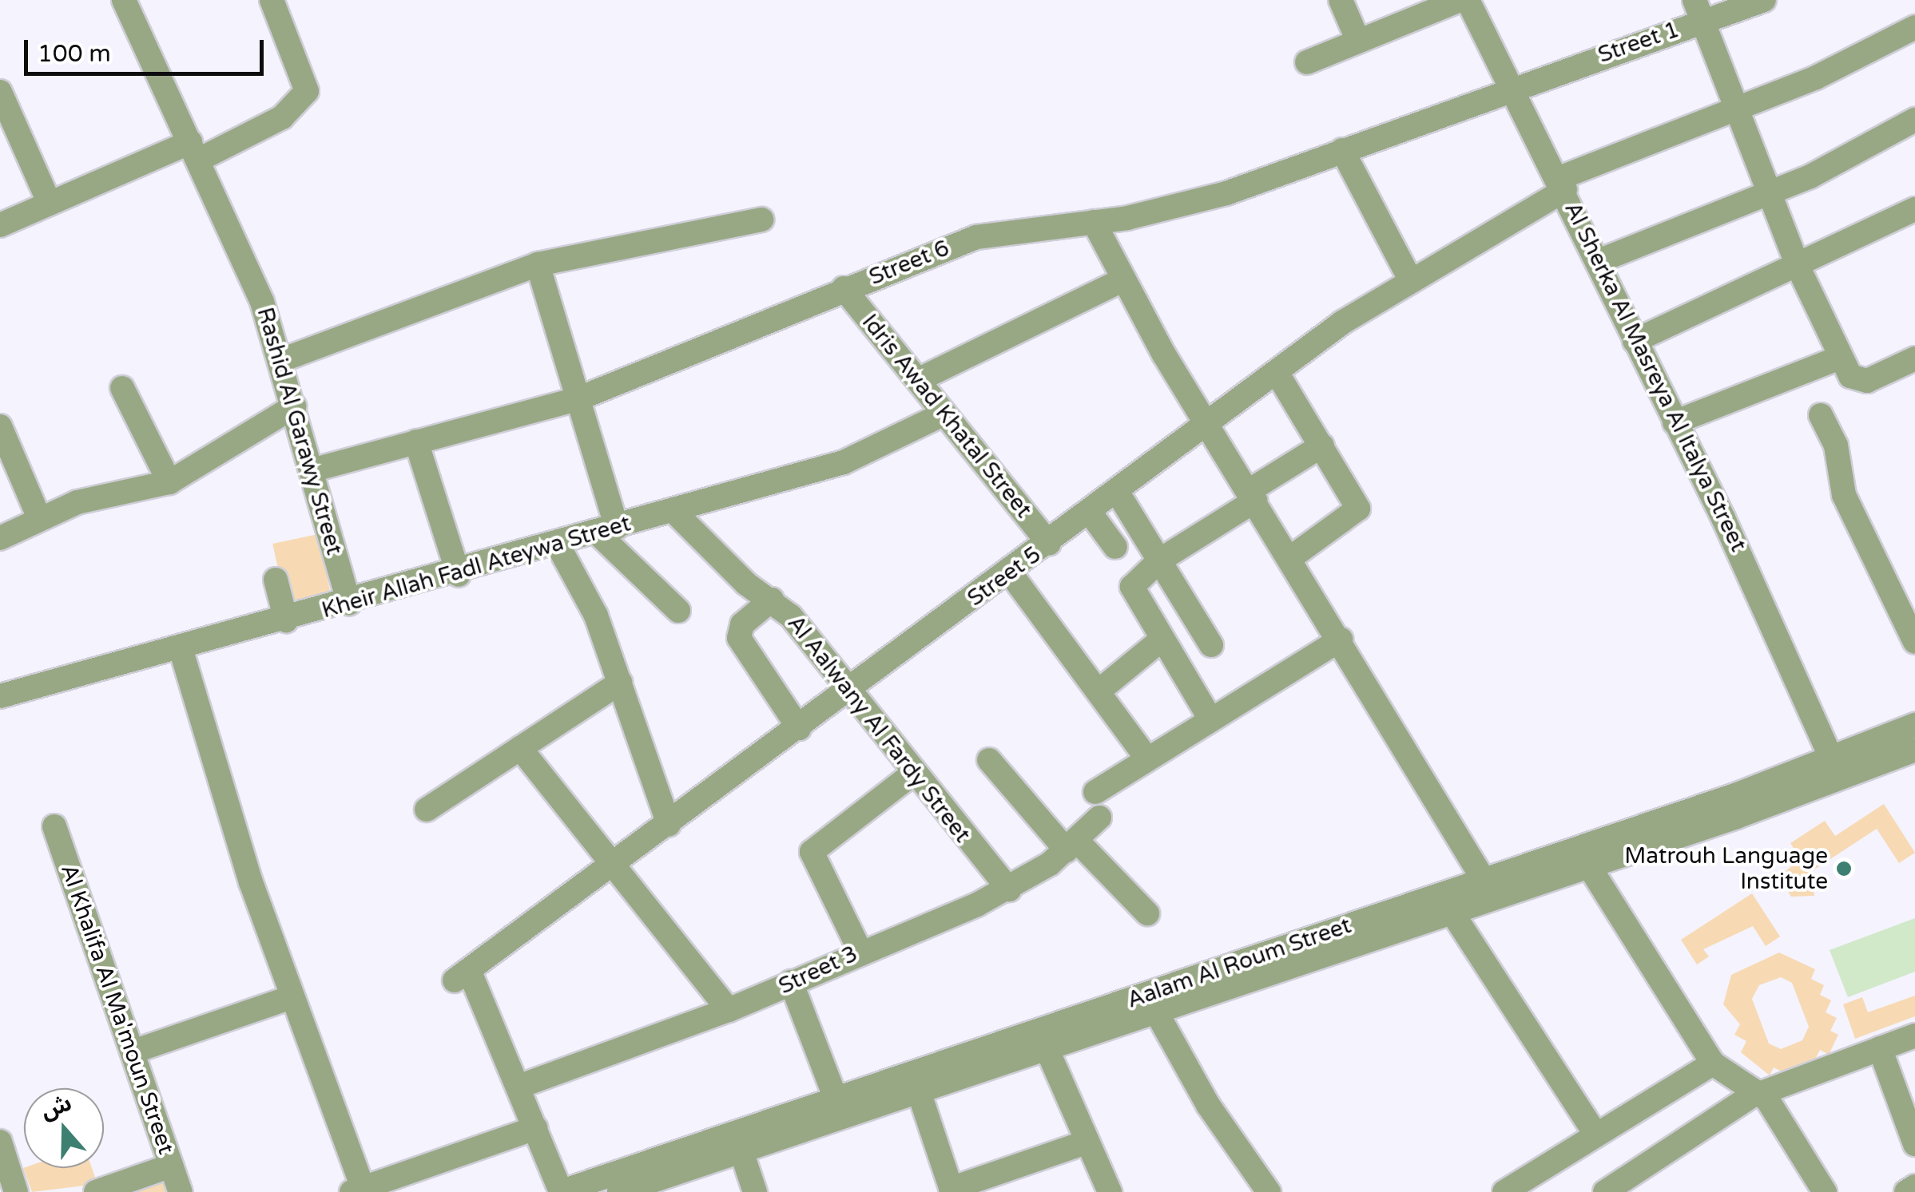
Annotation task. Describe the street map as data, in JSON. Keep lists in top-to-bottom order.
{
  "streets": {
    "street": [
      "Street 1",
      "Street 6",
      "Al Sherka Al Masreya Al Italya Street",
      "Idris Awad Khatal Street",
      "Rashid Al Garawy Street",
      "Kheir Allah Fadl Ateywa Street",
      "Street 5",
      "Al Aalwany Al Fardy Street",
      "Aalam Al Roum Street",
      "Street 3",
      "Al Khalifa Al Ma'moun Street"
    ]
  },
  "crossings": [
    ["Street 1", "Street 6"],
    ["Street 1", "Al Sherka Al Masreya Al Italya Street"],
    ["Street 6", "Al Sherka Al Masreya Al Italya Street"],
    ["Street 6", "Idris Awad Khatal Street"],
    ["Street 6", "Rashid Al Garawy Street"],
    ["Al Sherka Al Masreya Al Italya Street", "Street 5"],
    ["Al Sherka Al Masreya Al Italya Street", "Aalam Al Roum Street"],
    ["Idris Awad Khatal Street", "Kheir Allah Fadl Ateywa Street"],
    ["Idris Awad Khatal Street", "Street 5"],
    ["Rashid Al Garawy Street", "Kheir Allah Fadl Ateywa Street"],
    ["Kheir Allah Fadl Ateywa Street", "Al Aalwany Al Fardy Street"],
    ["Street 5", "Al Aalwany Al Fardy Street"],
    ["Street 5", "Street 3"],
    ["Al Aalwany Al Fardy Street", "Street 3"]
  ],
  "places": ["Matrouh Language Institute"],
  "scale_bar": "100 m",
  "north": "top"
}
